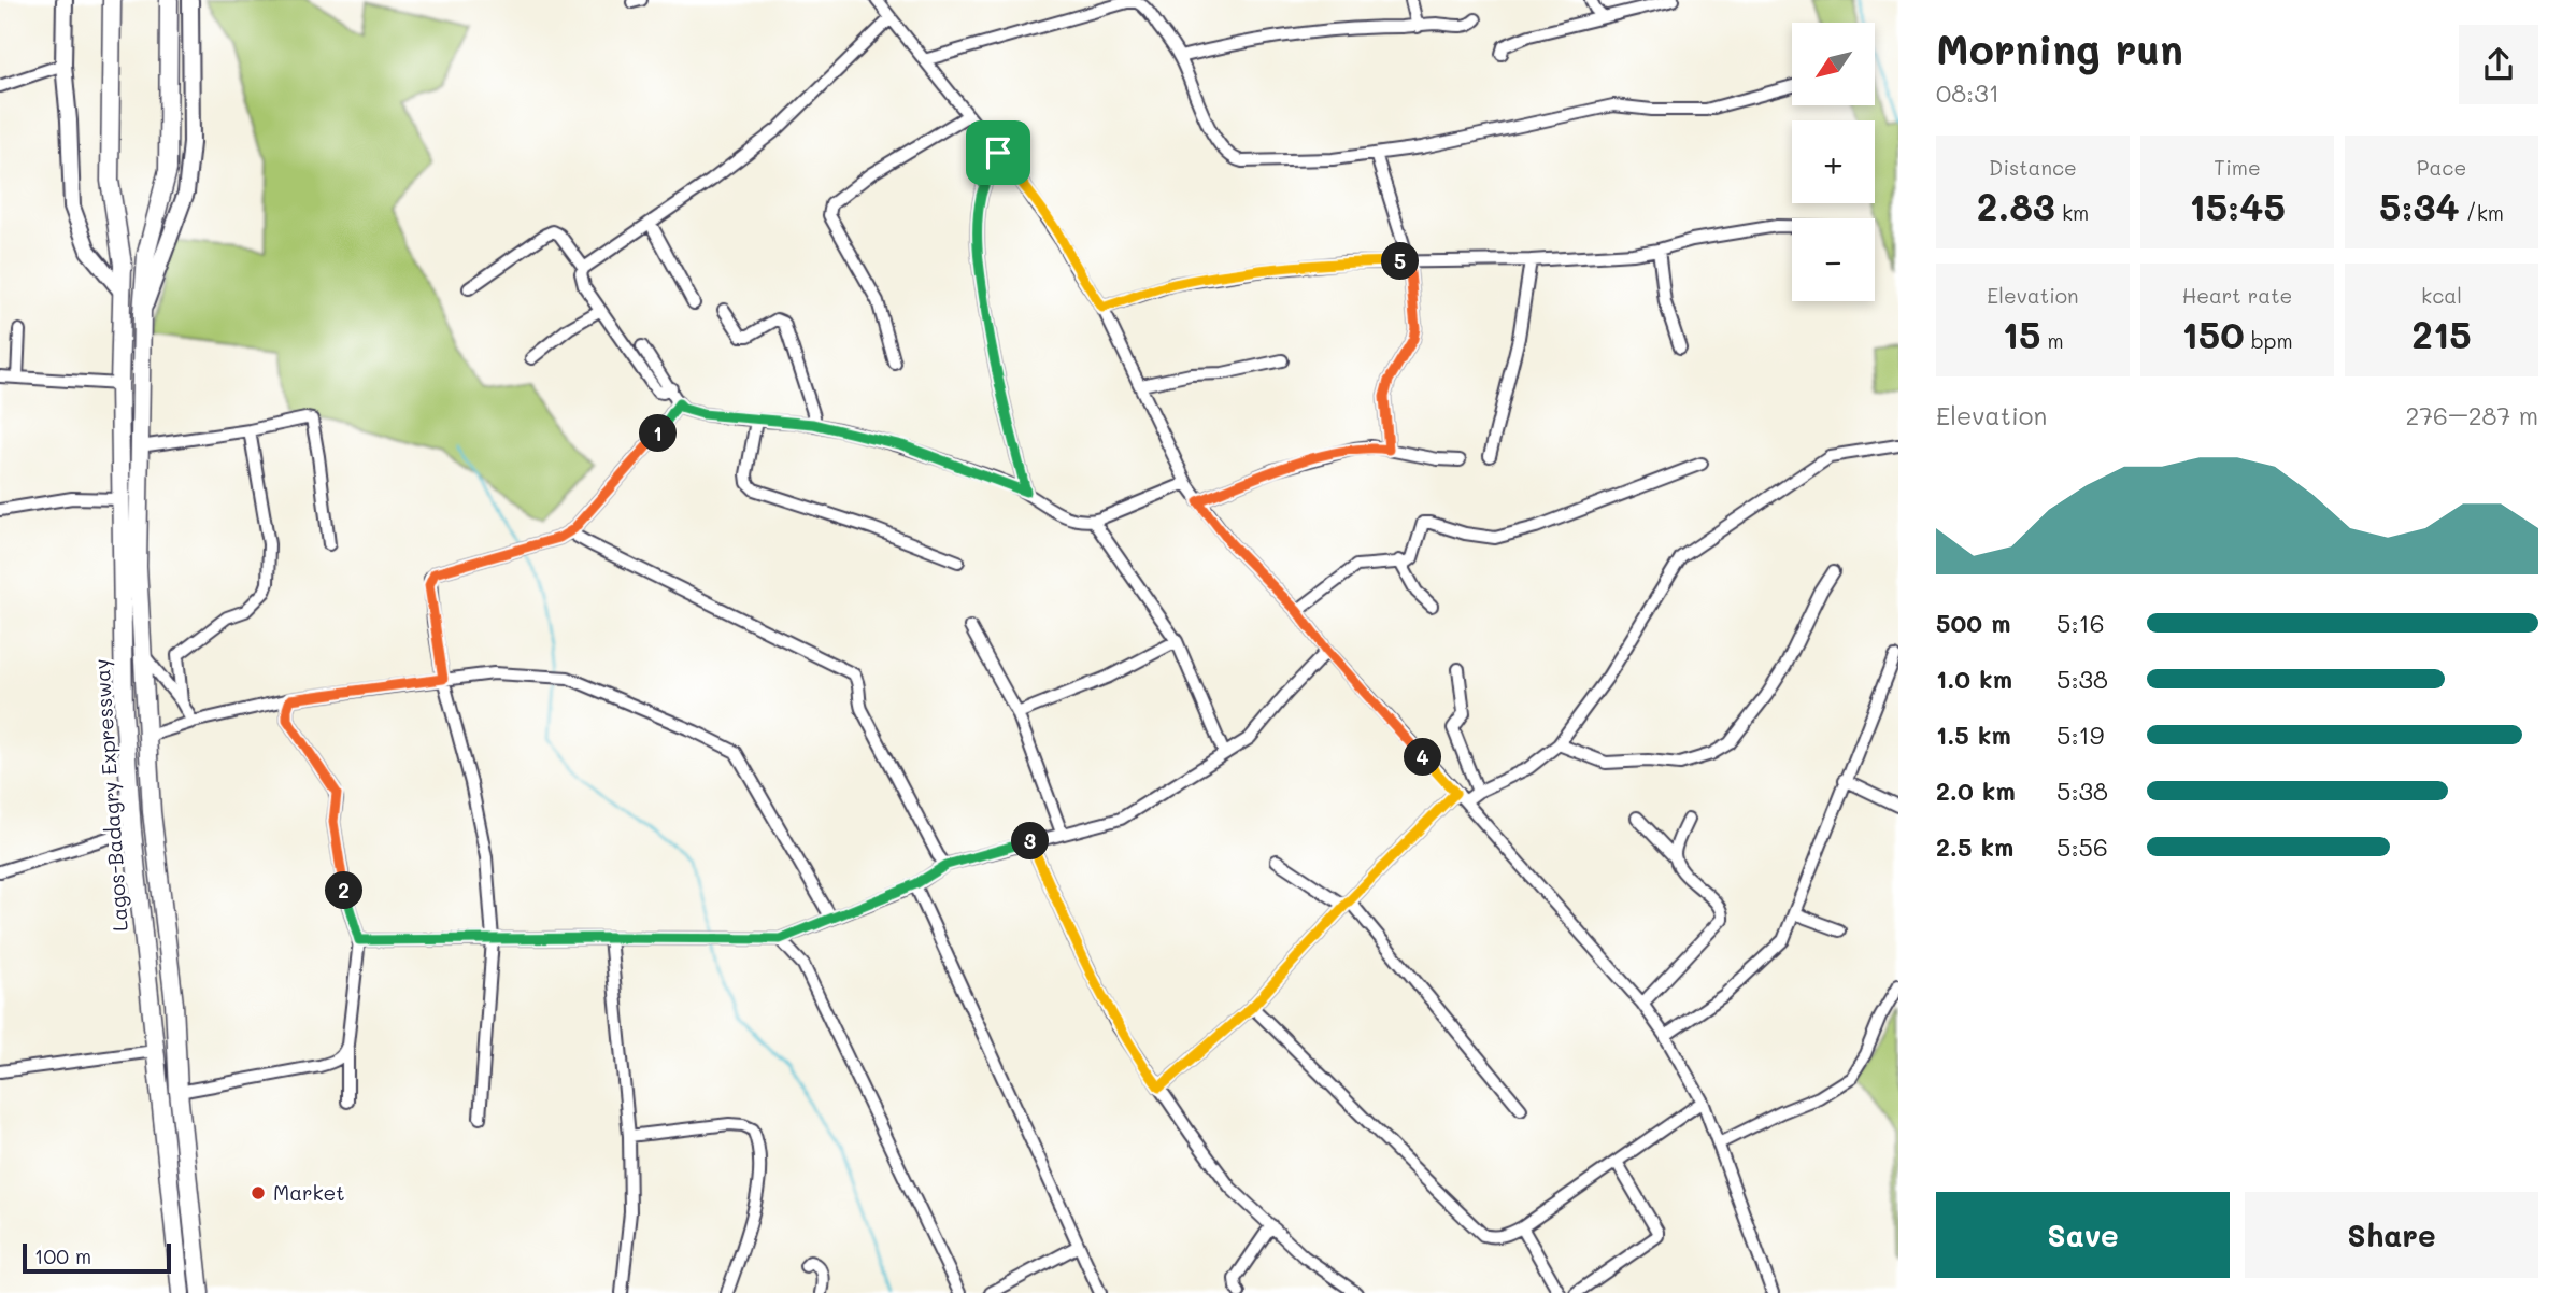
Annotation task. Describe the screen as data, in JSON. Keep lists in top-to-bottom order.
{
  "streets": {
    "highway": ["Lagos-Badagry Expressway"]
  },
  "places": ["Market"],
  "scale_bar": "100 m",
  "north": "bottom left",
  "page": {
    "heading": ["Morning run", "08:31"],
    "map_buttons": ["+", "−"],
    "stats": [
      ["Distance", "2.83 km"],
      ["Time", "15:45"],
      ["Pace", "5:34 /km"],
      ["Elevation", "15 m"],
      ["Heart rate", "150 bpm"],
      ["kcal", "215"]
    ],
    "pins": [
      "5",
      "1",
      "4",
      "3",
      "2"
    ],
    "chart": ["Elevation", "276–287 m"],
    "list": [
      {
        "name": "500 m",
        "note": "5:16"
      },
      {
        "name": "1.0 km",
        "note": "5:38"
      },
      {
        "name": "1.5 km",
        "note": "5:19"
      },
      {
        "name": "2.0 km",
        "note": "5:38"
      },
      {
        "name": "2.5 km",
        "note": "5:56"
      }
    ],
    "buttons": ["Save", "Share"],
    "scale": "100 m"
  }
}
